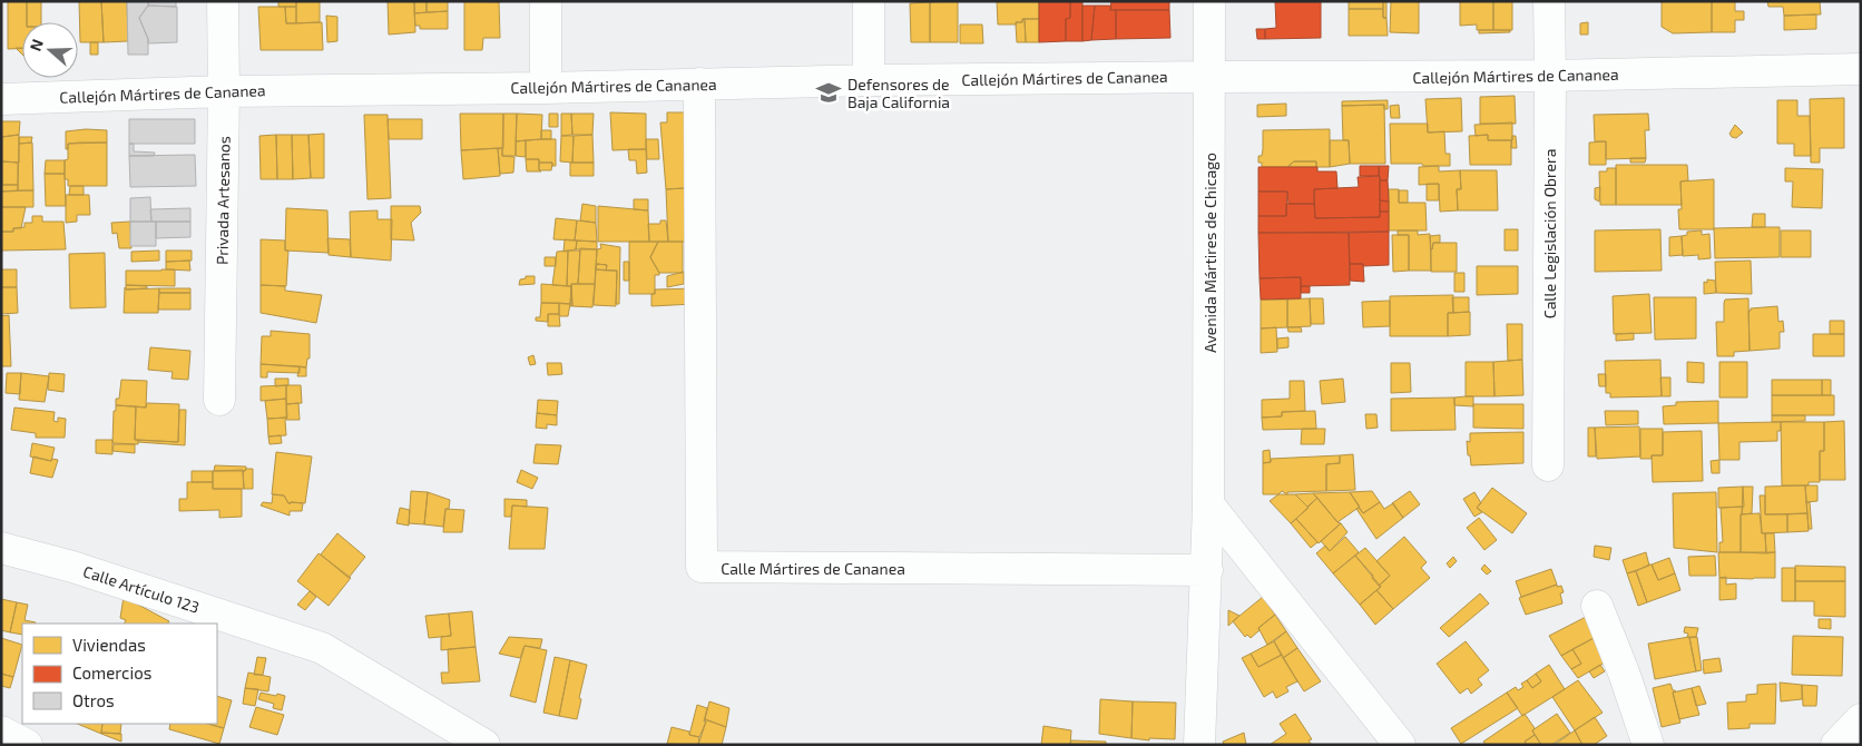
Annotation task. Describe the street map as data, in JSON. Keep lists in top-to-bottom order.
{
  "streets": {
    "street": [
      "Callejón Mártires de Cananea",
      "Privada Artesanos",
      "Calle Legislación Obrera",
      "Avenida Mártires de Chicago",
      "Calle Mártires de Cananea",
      "Calle Artículo 123"
    ]
  },
  "crossings": [
    ["Callejón Mártires de Cananea", "Privada Artesanos"],
    ["Callejón Mártires de Cananea", "Calle Legislación Obrera"],
    ["Callejón Mártires de Cananea", "Avenida Mártires de Chicago"],
    ["Callejón Mártires de Cananea", "Calle Mártires de Cananea"],
    ["Avenida Mártires de Chicago", "Calle Mártires de Cananea"]
  ],
  "places": {
    "school or university": ["Defensores de Baja California"]
  },
  "legend": ["Viviendas", "Comercios", "Otros"],
  "north": "left"
}
